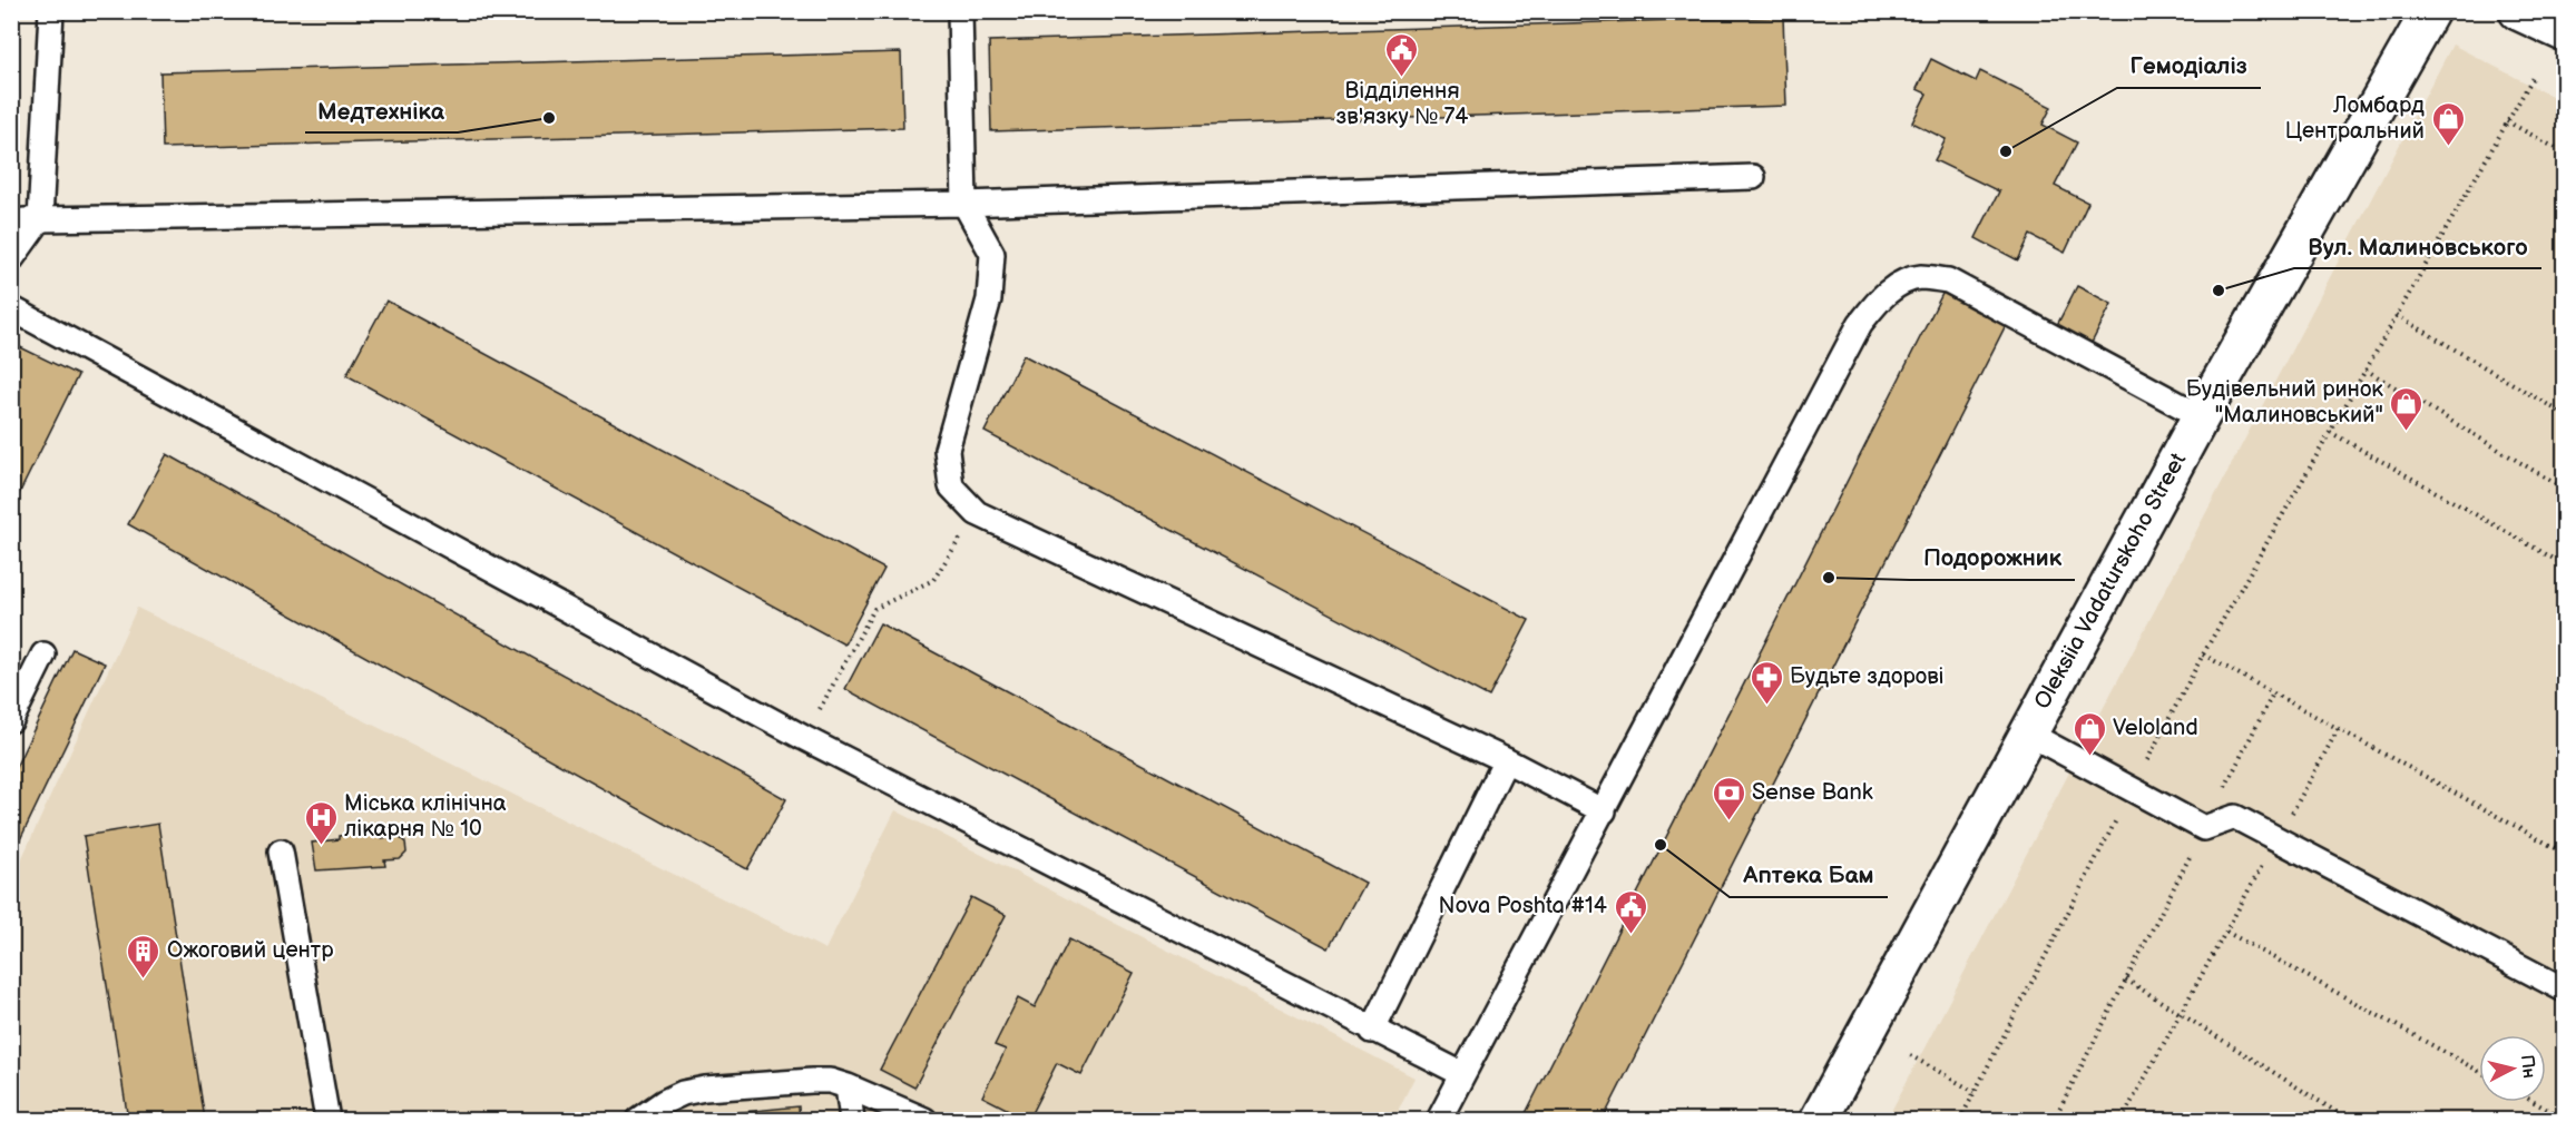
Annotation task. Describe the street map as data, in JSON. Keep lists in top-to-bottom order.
{
  "streets": {
    "main road": ["Oleksiia Vadaturskoho Street"]
  },
  "places": {
    "public building": ["Відділення зв'язку № 74", "Nova Poshta #14"],
    "other": [
      "Медтехніка",
      "Гемодіаліз",
      "Вул. Малиновського",
      "Подорожник",
      "Аптека Бам"
    ],
    "shop": ["Ломбард Центральний", "Будівельний ринок \"Малиновський\"", "Veloland"],
    "pharmacy": ["Будьте здорові"],
    "bank": ["Sense Bank"],
    "hospital": ["Міська клінічна лікарня № 10"],
    "building": ["Ожоговий центр"]
  },
  "north": "right"
}
